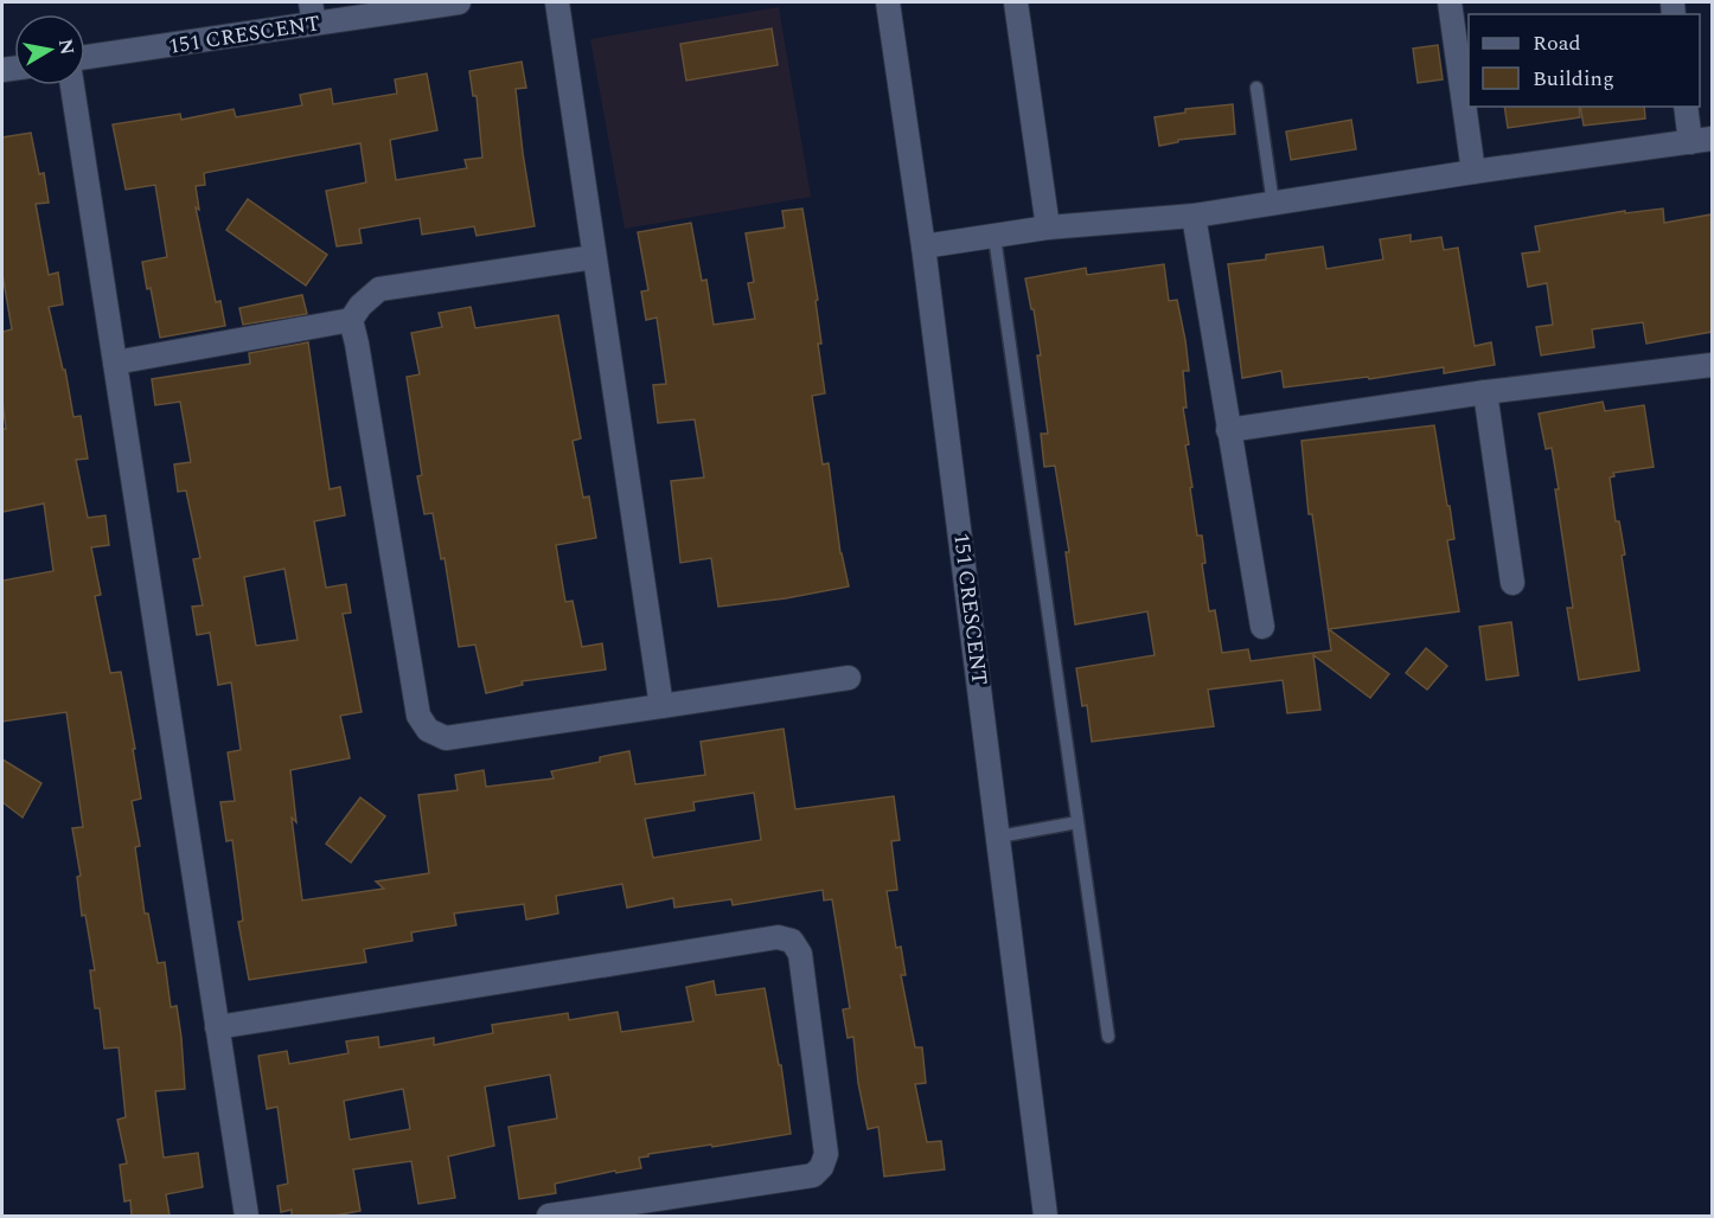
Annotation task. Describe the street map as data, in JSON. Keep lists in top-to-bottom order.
{
  "streets": {
    "street": ["151 CRESCENT"]
  },
  "legend": ["Road", "Building"],
  "north": "right"
}
